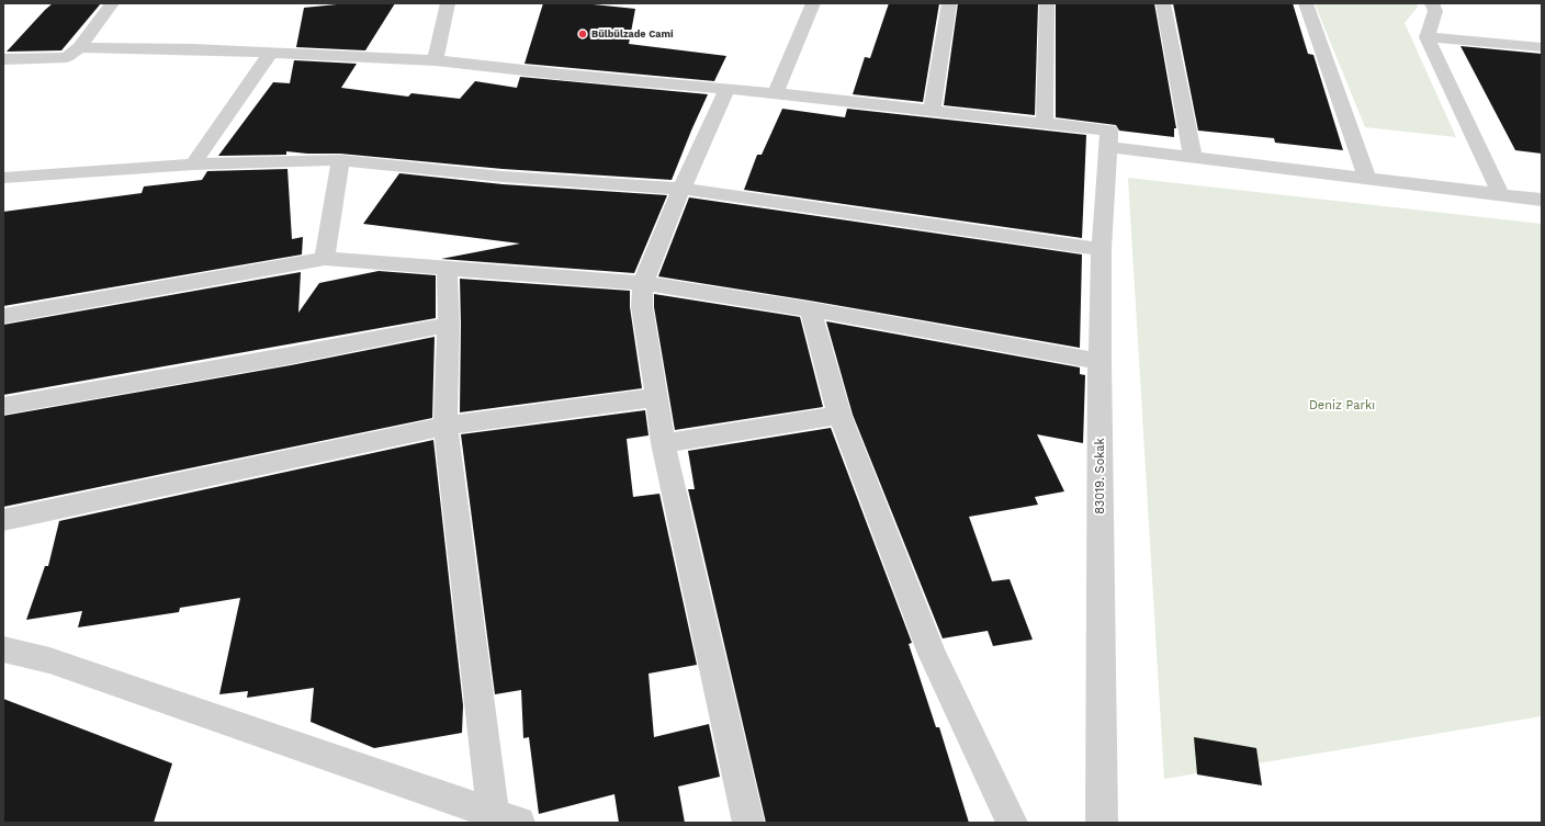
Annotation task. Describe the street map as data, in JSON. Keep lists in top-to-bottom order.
{
  "streets": {
    "street": ["83019. Sokak"]
  },
  "parks": ["Deniz Parkı"],
  "places": ["Bülbülzade Cami"]
}
